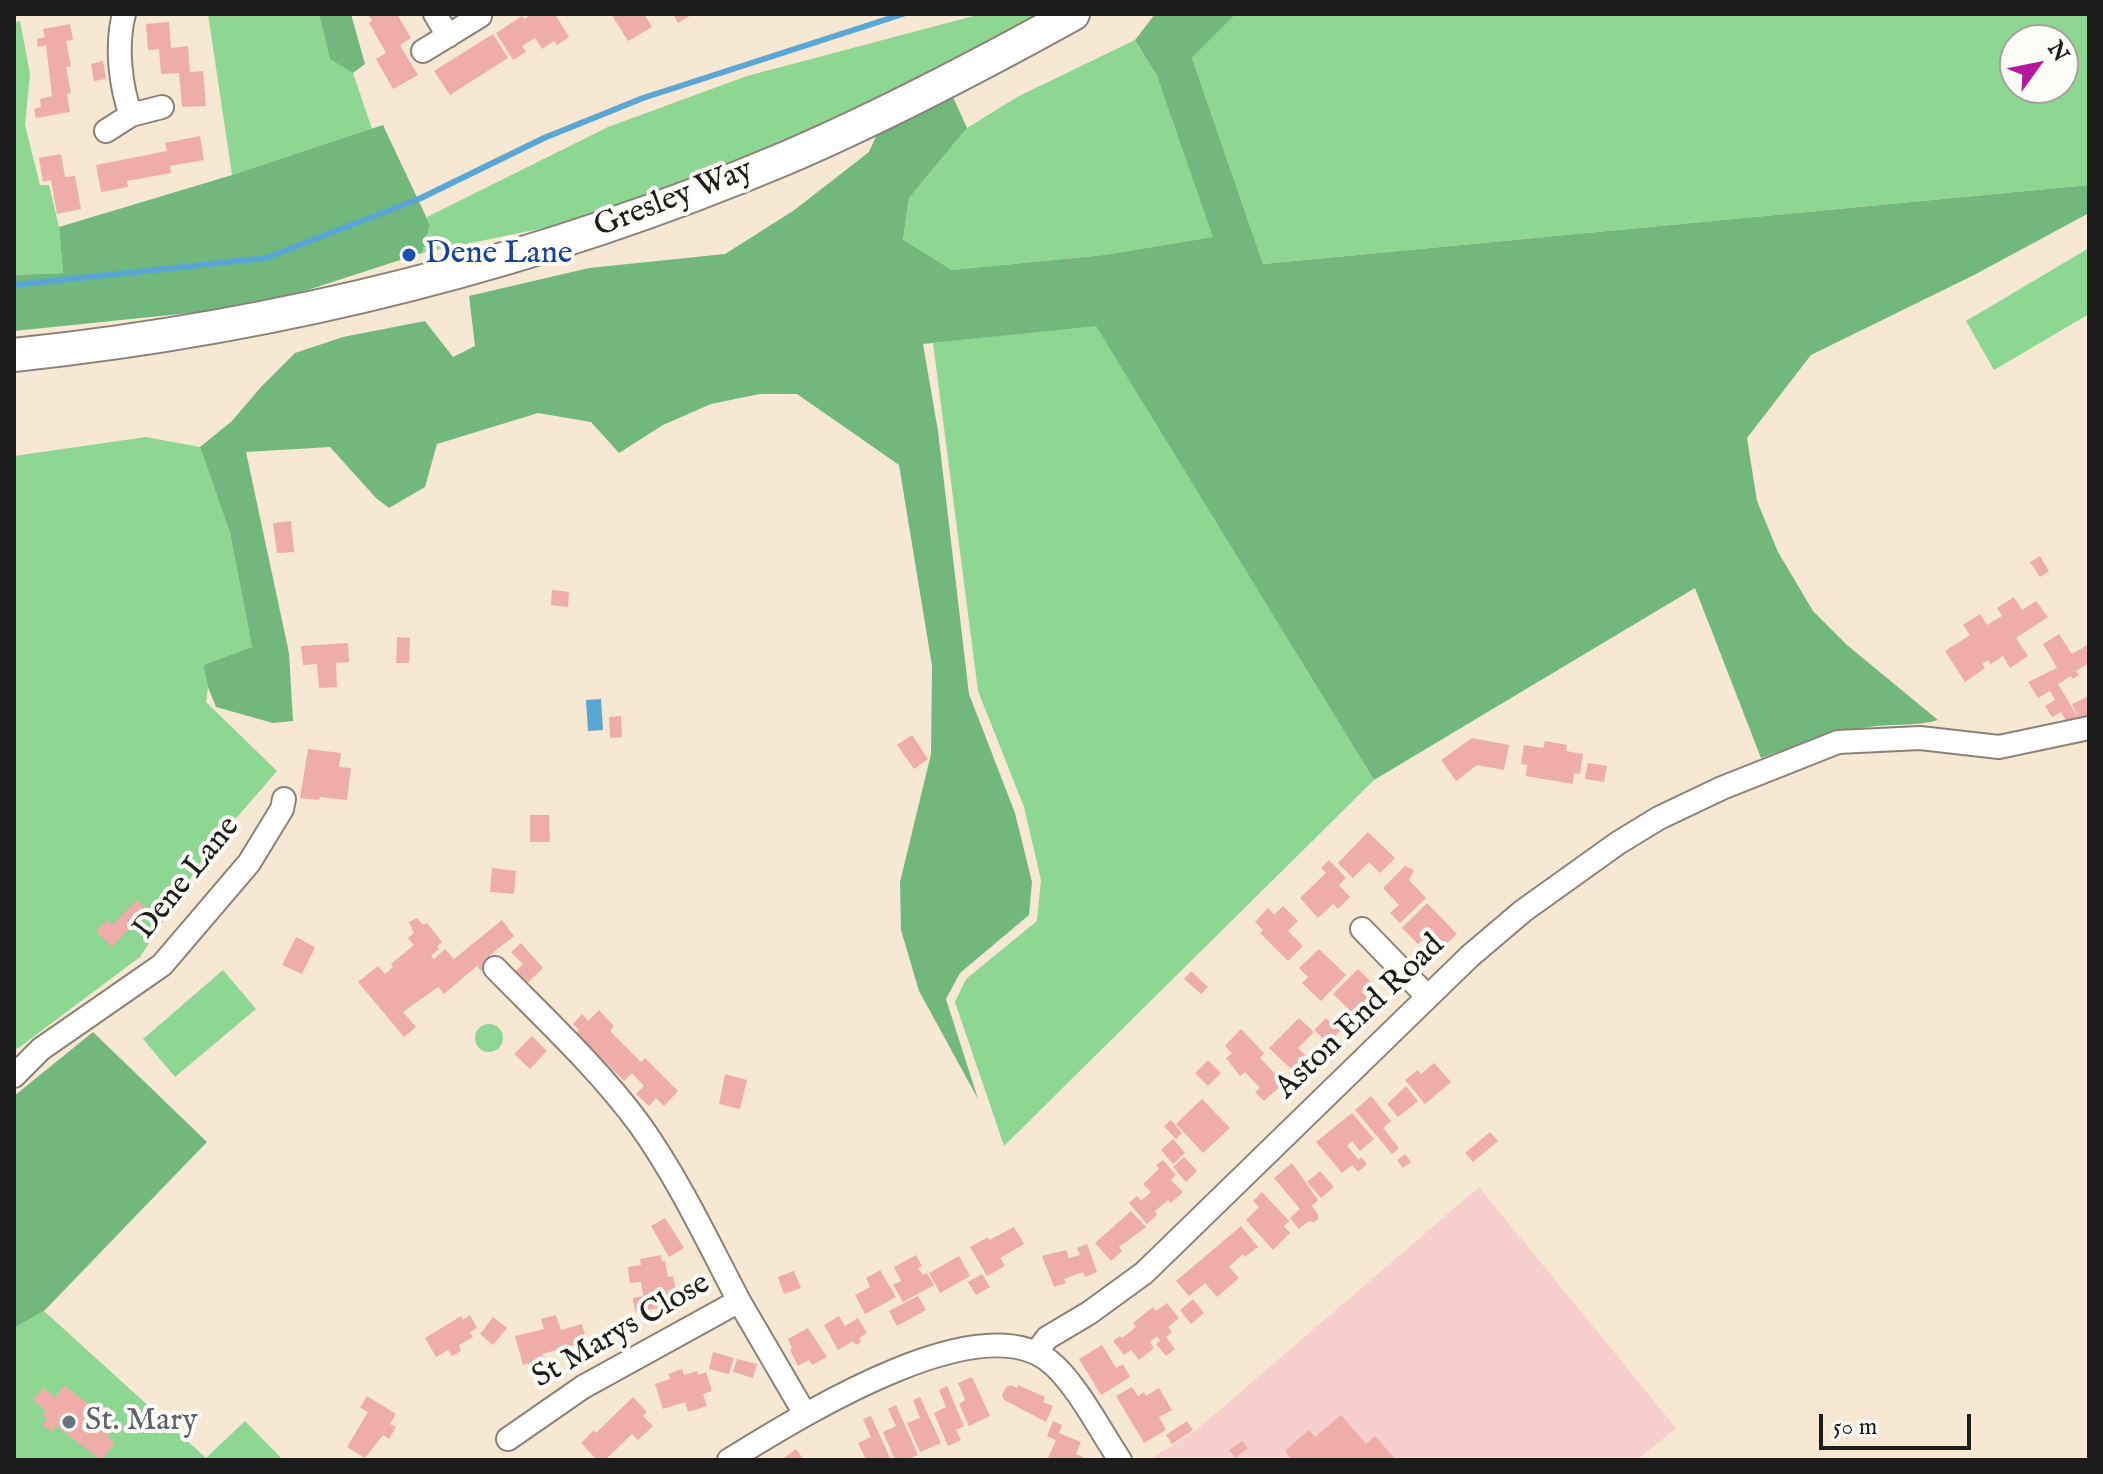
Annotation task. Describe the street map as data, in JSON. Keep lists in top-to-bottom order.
{
  "streets": {
    "street": [
      "Gresley Way",
      "Dene Lane",
      "Aston End Road",
      "St Marys Close"
    ]
  },
  "places": ["Dene Lane", "St. Mary"],
  "scale_bar": "50 m",
  "north": "top right"
}
